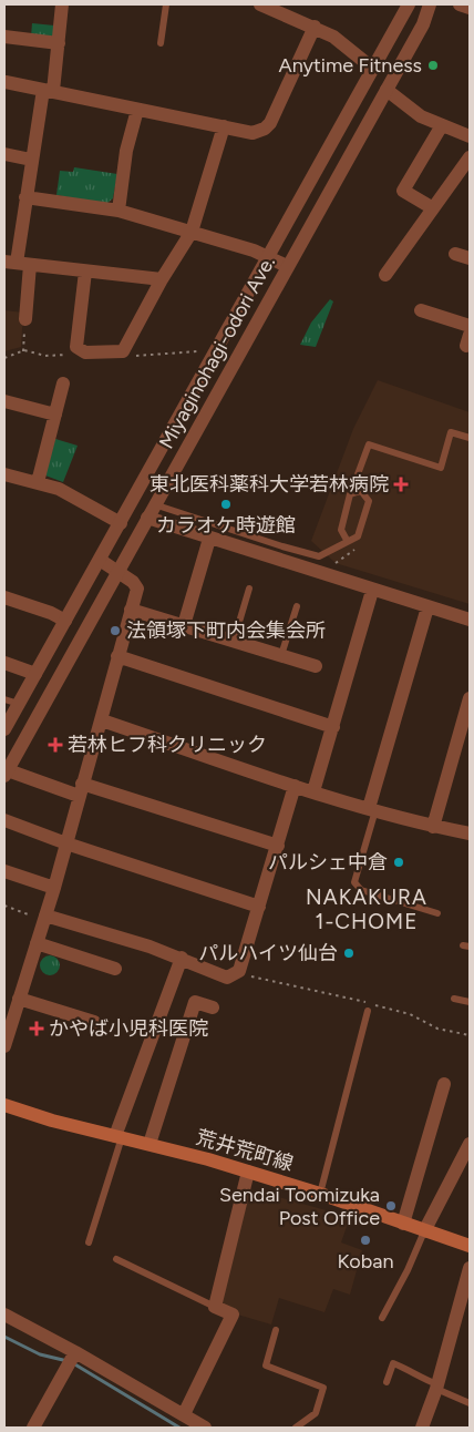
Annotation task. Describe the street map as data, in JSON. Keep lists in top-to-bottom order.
{
  "streets": {
    "main road": ["荒井荒町線"],
    "street": ["Miyaginohagi-odori Ave."]
  },
  "districts": ["NAKAKURA 1-CHOME"],
  "places": {
    "other": [
      "Anytime Fitness",
      "カラオケ時遊館",
      "法領塚下町内会集会所",
      "パルシェ中倉",
      "パルハイツ仙台",
      "Sendai Toomizuka Post Office",
      "Koban"
    ],
    "health": ["東北医科薬科大学若林病院", "若林ヒフ科クリニック", "かやば小児科医院"]
  }
}
